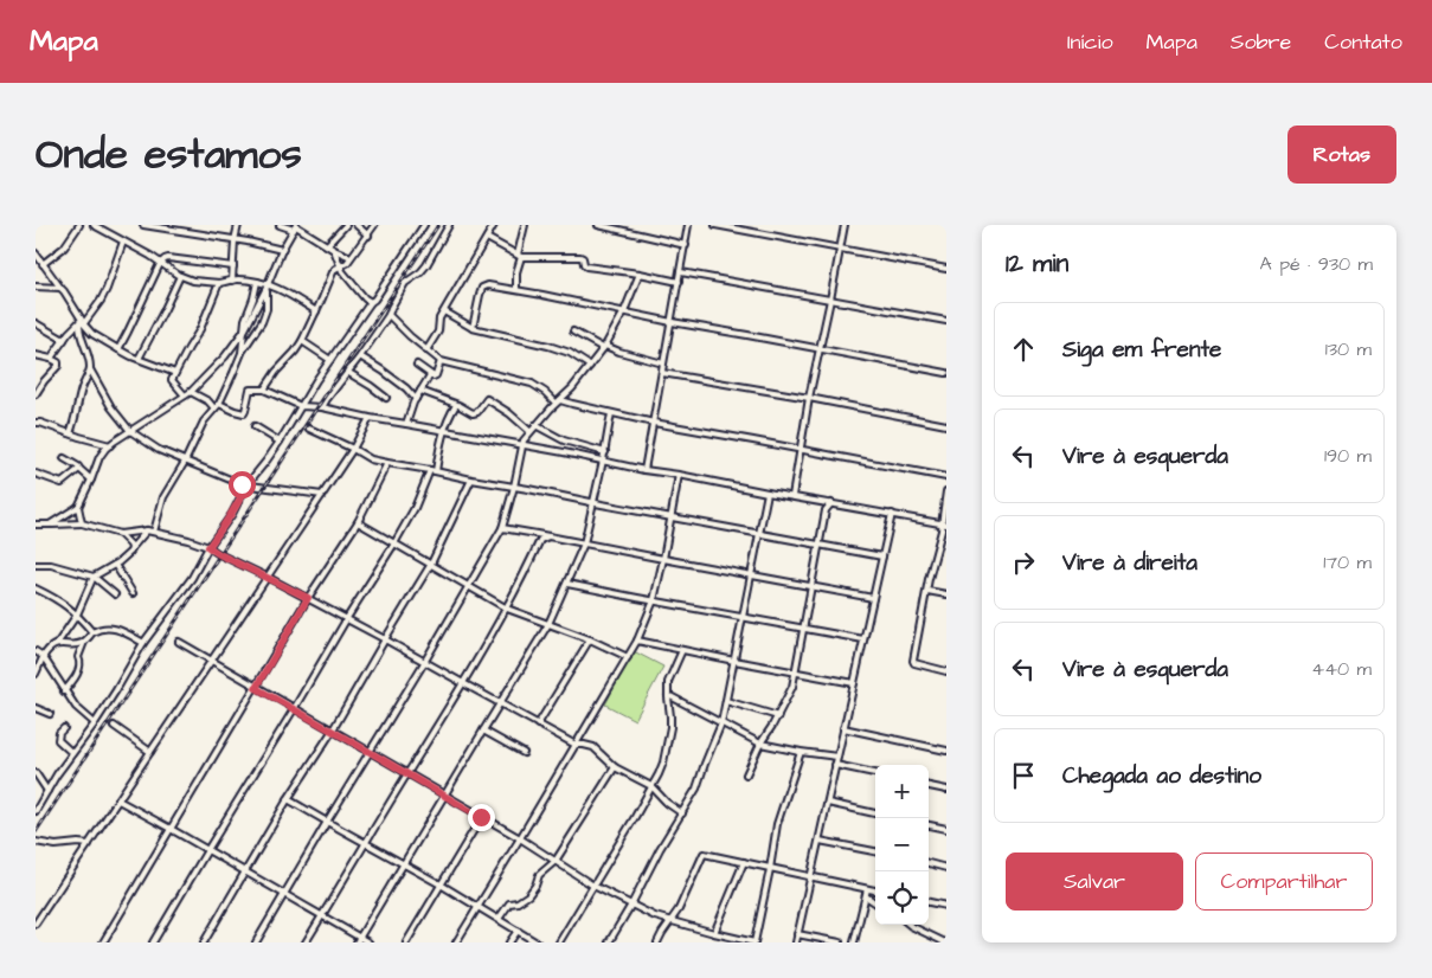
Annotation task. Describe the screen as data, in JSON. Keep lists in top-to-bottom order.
{
  "page": {
    "header": "Mapa",
    "nav": [
      "Início",
      "Mapa",
      "Sobre",
      "Contato"
    ],
    "title": "Onde estamos",
    "buttons": [
      "Rotas",
      ["Salvar", "Compartilhar"]
    ],
    "heading": ["12 min", "A pé · 930 m"],
    "list": [
      ["Siga em frente", "130 m"],
      ["Vire à esquerda", "190 m"],
      ["Vire à direita", "170 m"],
      ["Vire à esquerda", "440 m"],
      "Chegada ao destino"
    ],
    "map_buttons": ["+", "−"]
  }
}
